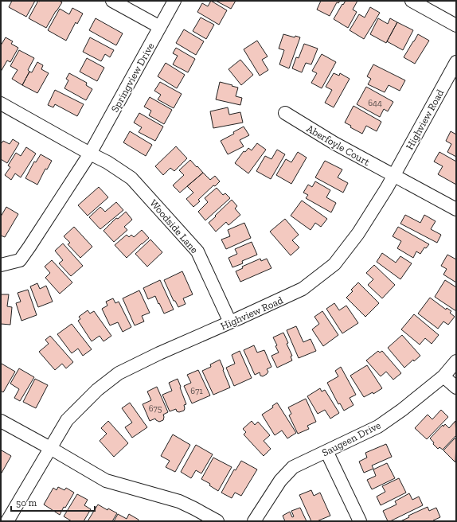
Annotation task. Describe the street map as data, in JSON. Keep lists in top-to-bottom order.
{
  "streets": {
    "street": [
      "Springview Drive",
      "Highview Road",
      "Aberfoyle Court",
      "Woodside Lane",
      "Saugeen Drive"
    ]
  },
  "crossings": [
    ["Springview Drive", "Woodside Lane"],
    ["Highview Road", "Aberfoyle Court"],
    ["Highview Road", "Woodside Lane"]
  ],
  "house_numbers": ["644", "671", "675"],
  "scale_bar": "50 m"
}
